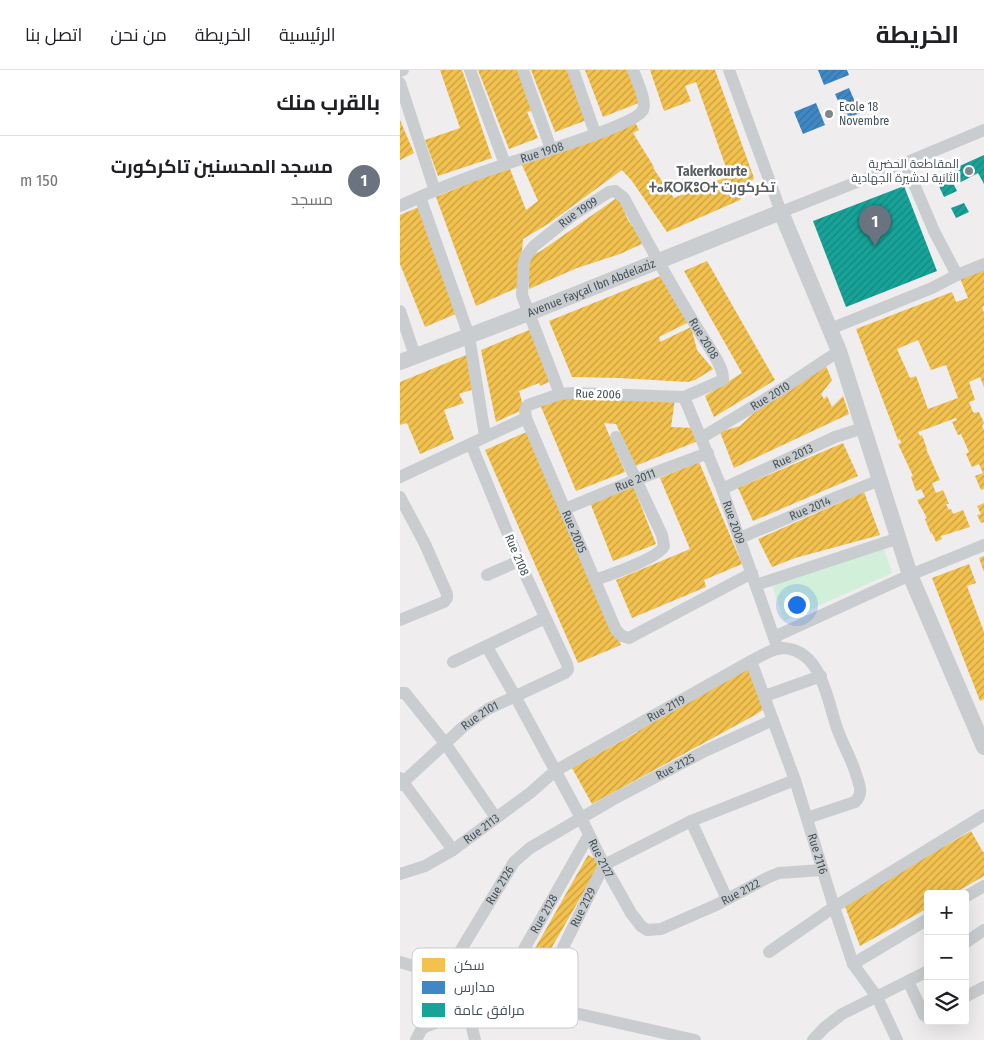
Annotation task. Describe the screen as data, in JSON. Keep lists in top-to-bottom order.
{
  "streets": {
    "street": [
      "Rue 1908",
      "Rue 1909",
      "Avenue Fayçal Ibn Abdelaziz",
      "Rue 2008",
      "Rue 2006",
      "Rue 2010",
      "Rue 2013",
      "Rue 2011",
      "Rue 2014",
      "Rue 2009",
      "Rue 2005",
      "Rue 2108",
      "Rue 2119",
      "Rue 2101",
      "Rue 2125",
      "Rue 2113",
      "Rue 2116",
      "Rue 2127",
      "Rue 2126",
      "Rue 2122",
      "Rue 2129",
      "Rue 2128"
    ]
  },
  "crossings": [
    ["Rue 1909", "Avenue Fayçal Ibn Abdelaziz"],
    ["Rue 1909", "Rue 2008"],
    ["Avenue Fayçal Ibn Abdelaziz", "Rue 2008"],
    ["Rue 2008", "Rue 2006"],
    ["Rue 2008", "Rue 2009"],
    ["Rue 2006", "Rue 2009"],
    ["Rue 2006", "Rue 2005"],
    ["Rue 2010", "Rue 2009"],
    ["Rue 2013", "Rue 2009"],
    ["Rue 2011", "Rue 2009"],
    ["Rue 2011", "Rue 2005"],
    ["Rue 2014", "Rue 2009"],
    ["Rue 2009", "Rue 2005"],
    ["Rue 2009", "Rue 2119"],
    ["Rue 2108", "Rue 2101"],
    ["Rue 2119", "Rue 2113"],
    ["Rue 2119", "Rue 2116"],
    ["Rue 2119", "Rue 2127"],
    ["Rue 2101", "Rue 2127"],
    ["Rue 2125", "Rue 2116"],
    ["Rue 2125", "Rue 2127"],
    ["Rue 2125", "Rue 2126"],
    ["Rue 2113", "Rue 2127"],
    ["Rue 2116", "Rue 2122"],
    ["Rue 2127", "Rue 2126"],
    ["Rue 2127", "Rue 2122"],
    ["Rue 2127", "Rue 2129"],
    ["Rue 2127", "Rue 2128"]
  ],
  "districts": ["Takerkourte ⵜⴰⴽⵔⴽⵓⵔⵜ تكركورت"],
  "places": ["Ecole 18 Novembre", "المقاطعة الحضرية الثانية لدشيرة الجهادية"],
  "legend": ["سكن", "مدارس", "مرافق عامة"],
  "page": {
    "header": "الخريطة",
    "nav": [
      "الرئيسية",
      "الخريطة",
      "من نحن",
      "اتصل بنا"
    ],
    "heading": "بالقرب منك",
    "list": [
      {
        "mark": "1",
        "name": "مسجد المحسنين تاكركورت",
        "note": "مسجد",
        "value": "150 m"
      }
    ],
    "pins": "1",
    "map_buttons": ["+", "−"]
  }
}
